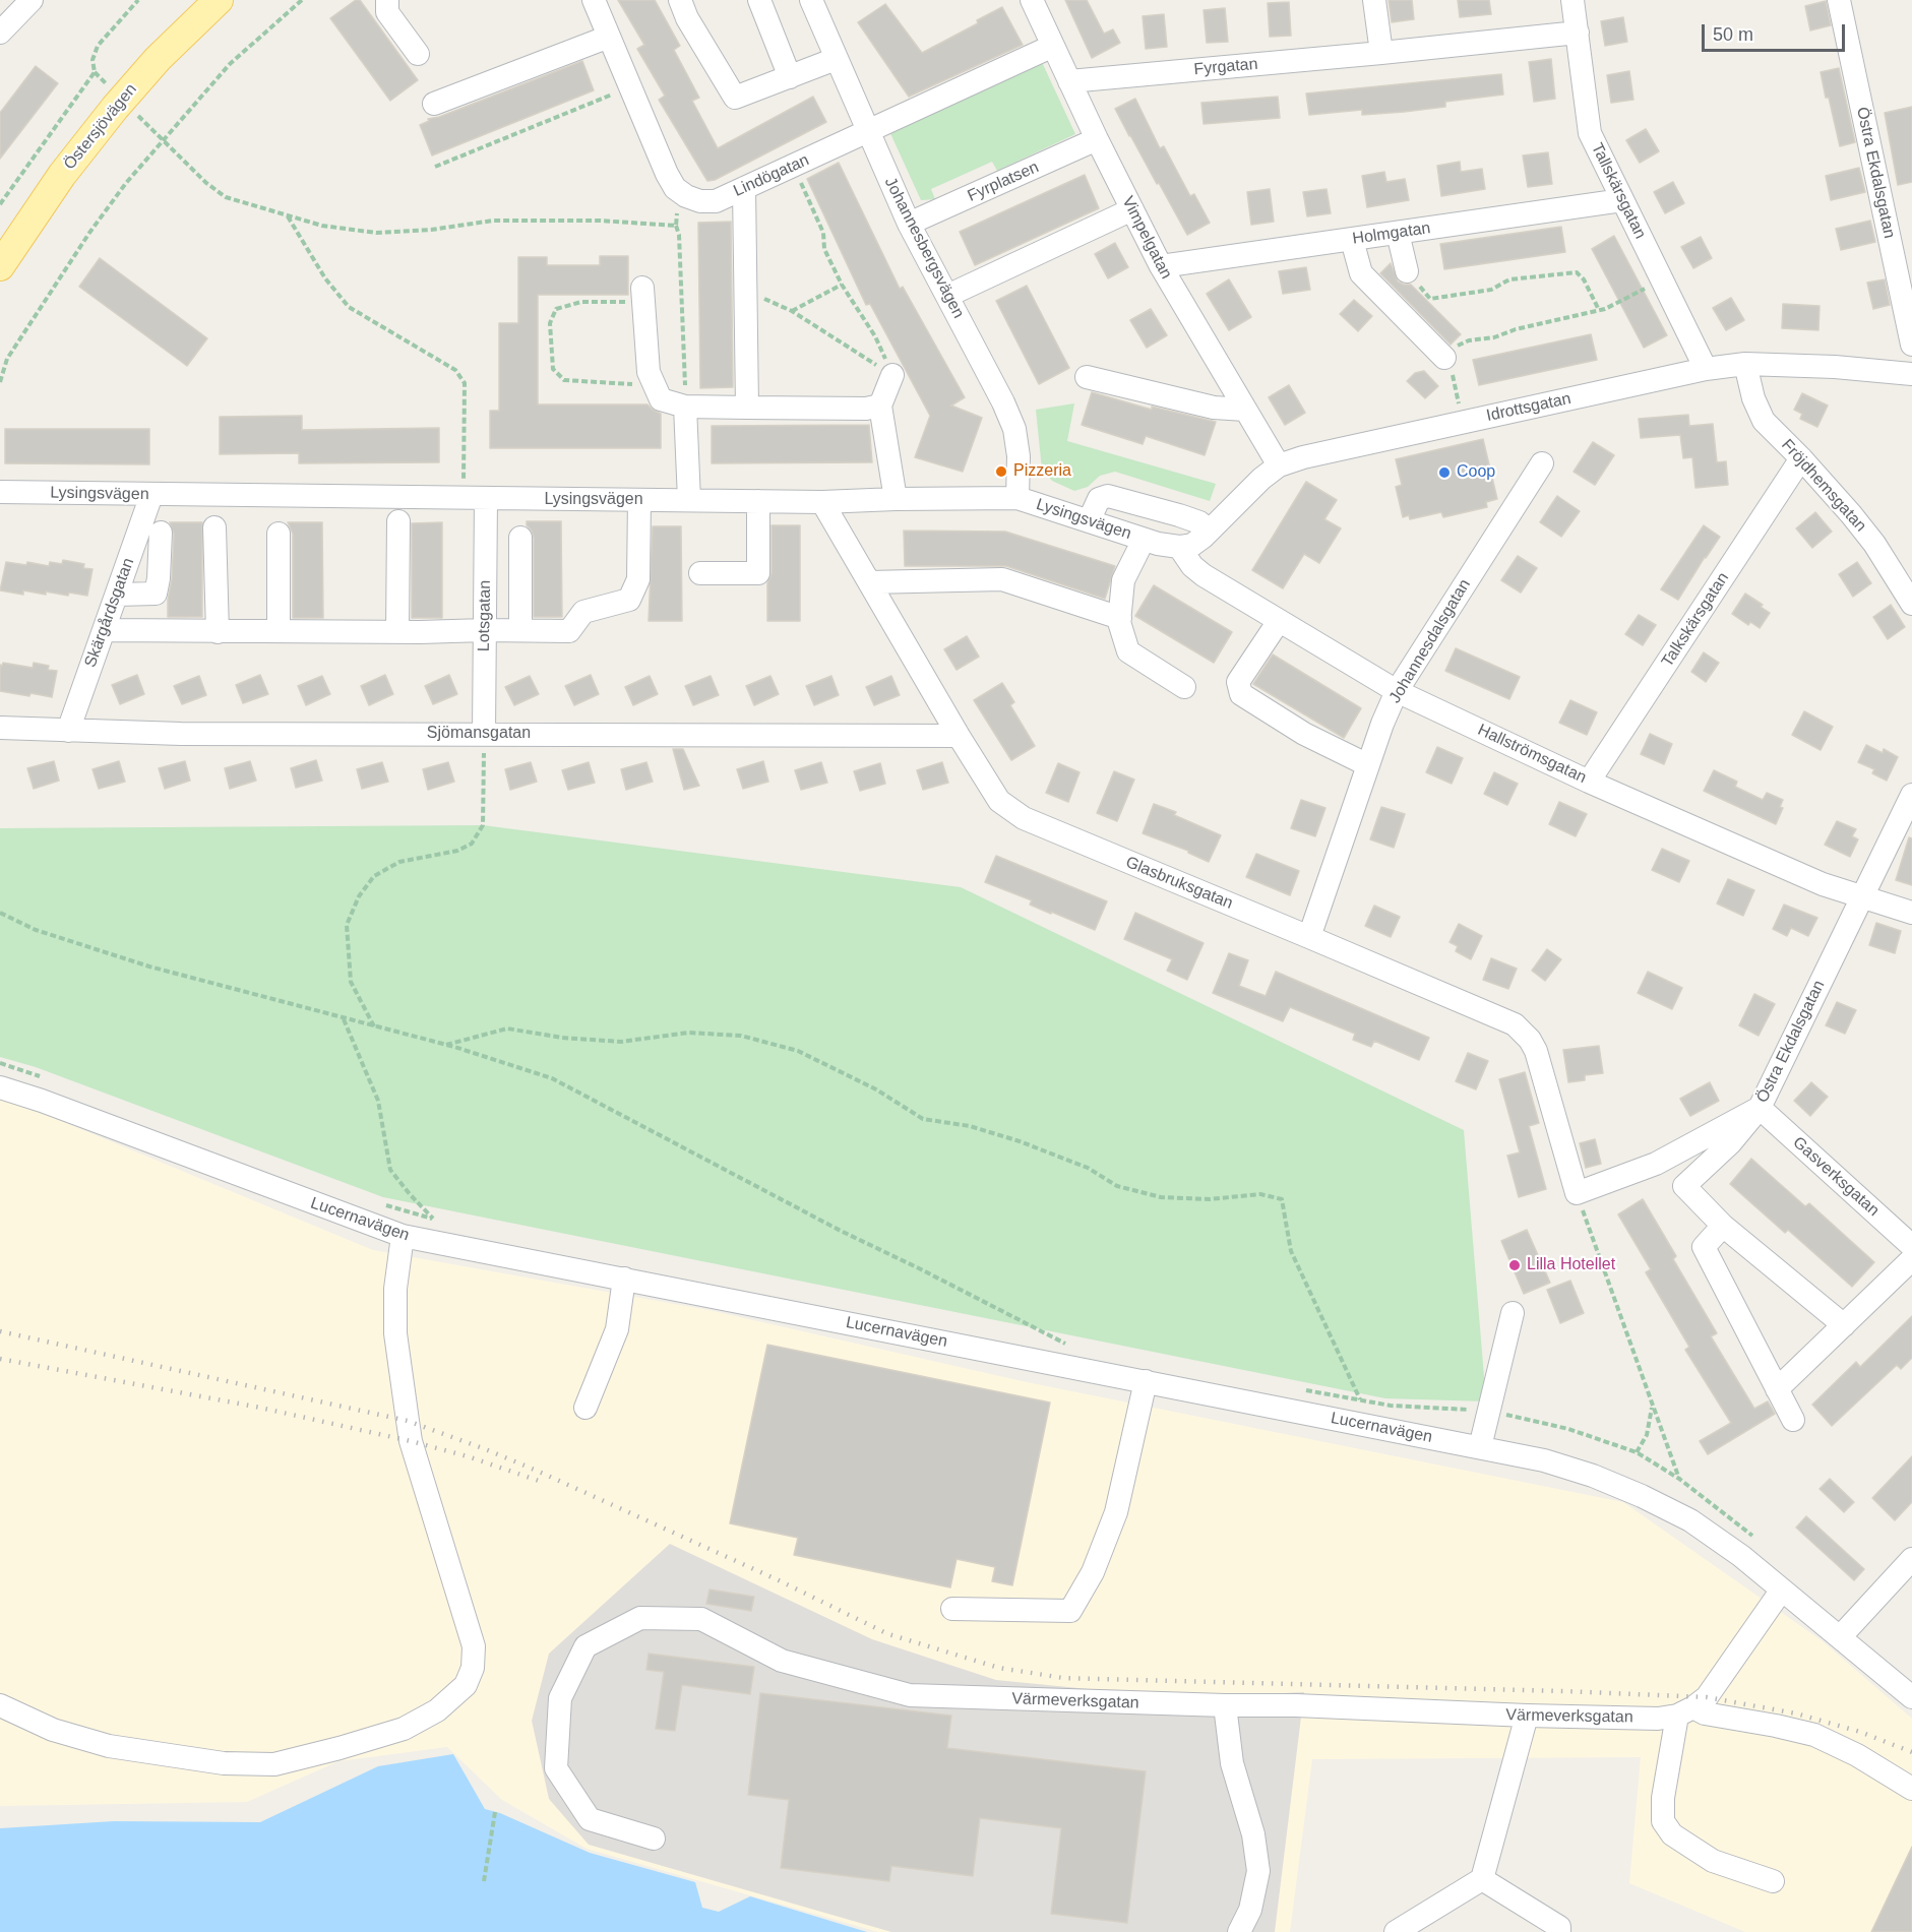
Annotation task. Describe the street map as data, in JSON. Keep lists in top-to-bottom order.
{
  "streets": {
    "main road": ["Östersjövägen"],
    "street": [
      "Fyrgatan",
      "Östra Ekdalsgatan",
      "Lindögatan",
      "Fyrplatsen",
      "Tallskärsgatan",
      "Holmgatan",
      "Vimpelgatan",
      "Johannesbergsvägen",
      "Idrottsgatan",
      "Fröjdhemsgatan",
      "Lysingsvägen",
      "Skärgårdsgatan",
      "Lotsgatan",
      "Talkskärsgatan",
      "Johannesdalsgatan",
      "Sjömansgatan",
      "Hallströmsgatan",
      "Glasbruksgatan",
      "Gasverksgatan",
      "Lucernavägen",
      "Värmeverksgatan"
    ]
  },
  "crossings": [
    ["Fyrgatan", "Tallskärsgatan"],
    ["Fyrgatan", "Vimpelgatan"],
    ["Östra Ekdalsgatan", "Hallströmsgatan"],
    ["Östra Ekdalsgatan", "Glasbruksgatan"],
    ["Östra Ekdalsgatan", "Gasverksgatan"],
    ["Lindögatan", "Vimpelgatan"],
    ["Lindögatan", "Johannesbergsvägen"],
    ["Fyrplatsen", "Vimpelgatan"],
    ["Fyrplatsen", "Johannesbergsvägen"],
    ["Tallskärsgatan", "Holmgatan"],
    ["Tallskärsgatan", "Idrottsgatan"],
    ["Holmgatan", "Vimpelgatan"],
    ["Vimpelgatan", "Idrottsgatan"],
    ["Johannesbergsvägen", "Lysingsvägen"],
    ["Idrottsgatan", "Fröjdhemsgatan"],
    ["Idrottsgatan", "Lysingsvägen"],
    ["Idrottsgatan", "Hallströmsgatan"],
    ["Fröjdhemsgatan", "Talkskärsgatan"],
    ["Lysingsvägen", "Skärgårdsgatan"],
    ["Lysingsvägen", "Lotsgatan"],
    ["Lysingsvägen", "Hallströmsgatan"],
    ["Lysingsvägen", "Glasbruksgatan"],
    ["Skärgårdsgatan", "Sjömansgatan"],
    ["Lotsgatan", "Sjömansgatan"],
    ["Talkskärsgatan", "Hallströmsgatan"],
    ["Johannesdalsgatan", "Hallströmsgatan"],
    ["Johannesdalsgatan", "Glasbruksgatan"],
    ["Sjömansgatan", "Glasbruksgatan"]
  ],
  "places": ["Pizzeria", "Coop", "Lilla Hotellet"],
  "scale_bar": "50 m"
}
